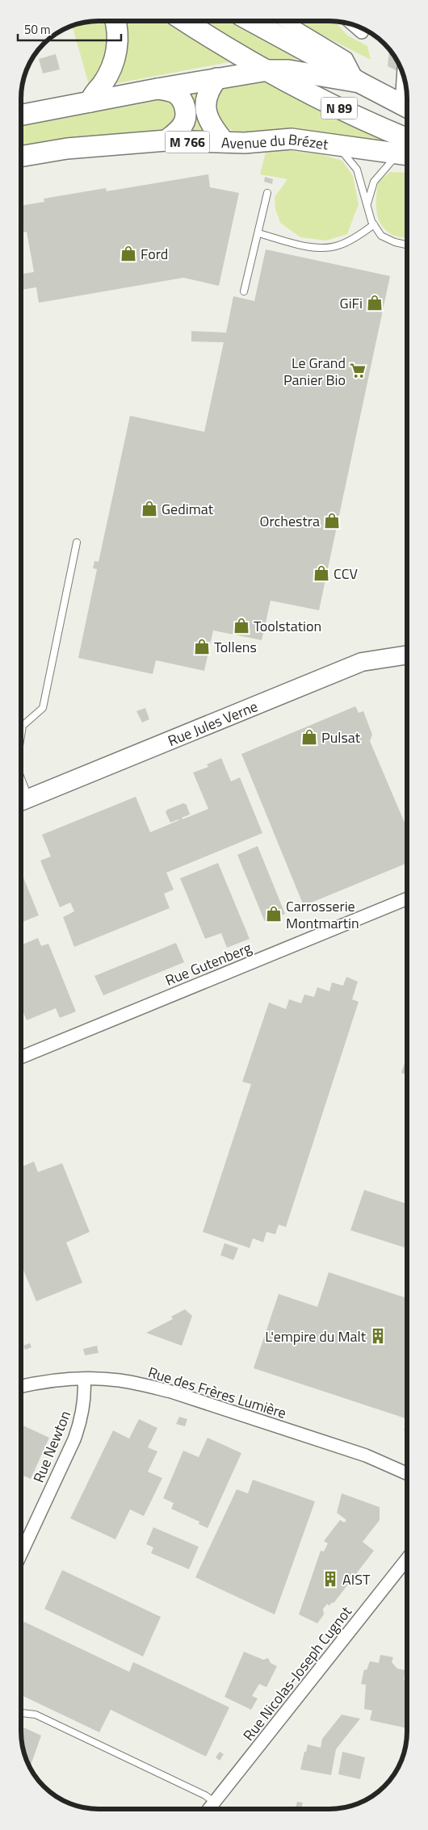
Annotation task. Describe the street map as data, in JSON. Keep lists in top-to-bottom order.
{
  "streets": {
    "main road": [
      "N 89",
      "M 766",
      "Avenue du Brézet",
      "Rue Jules Verne"
    ],
    "street": [
      "Rue Gutenberg",
      "Rue des Frères Lumière",
      "Rue Newton",
      "Rue Nicolas-Joseph Cugnot"
    ]
  },
  "crossings": [
    ["Rue des Frères Lumière", "Rue Newton"]
  ],
  "places": {
    "shop": [
      "Ford",
      "GiFi",
      "Gedimat",
      "Orchestra",
      "CCV",
      "Toolstation",
      "Tollens",
      "Pulsat",
      "Carrosserie Montmartin"
    ],
    "supermarket": ["Le Grand Panier Bio"],
    "building": ["L'empire du Malt", "AIST"]
  },
  "scale_bar": "50 m"
}
